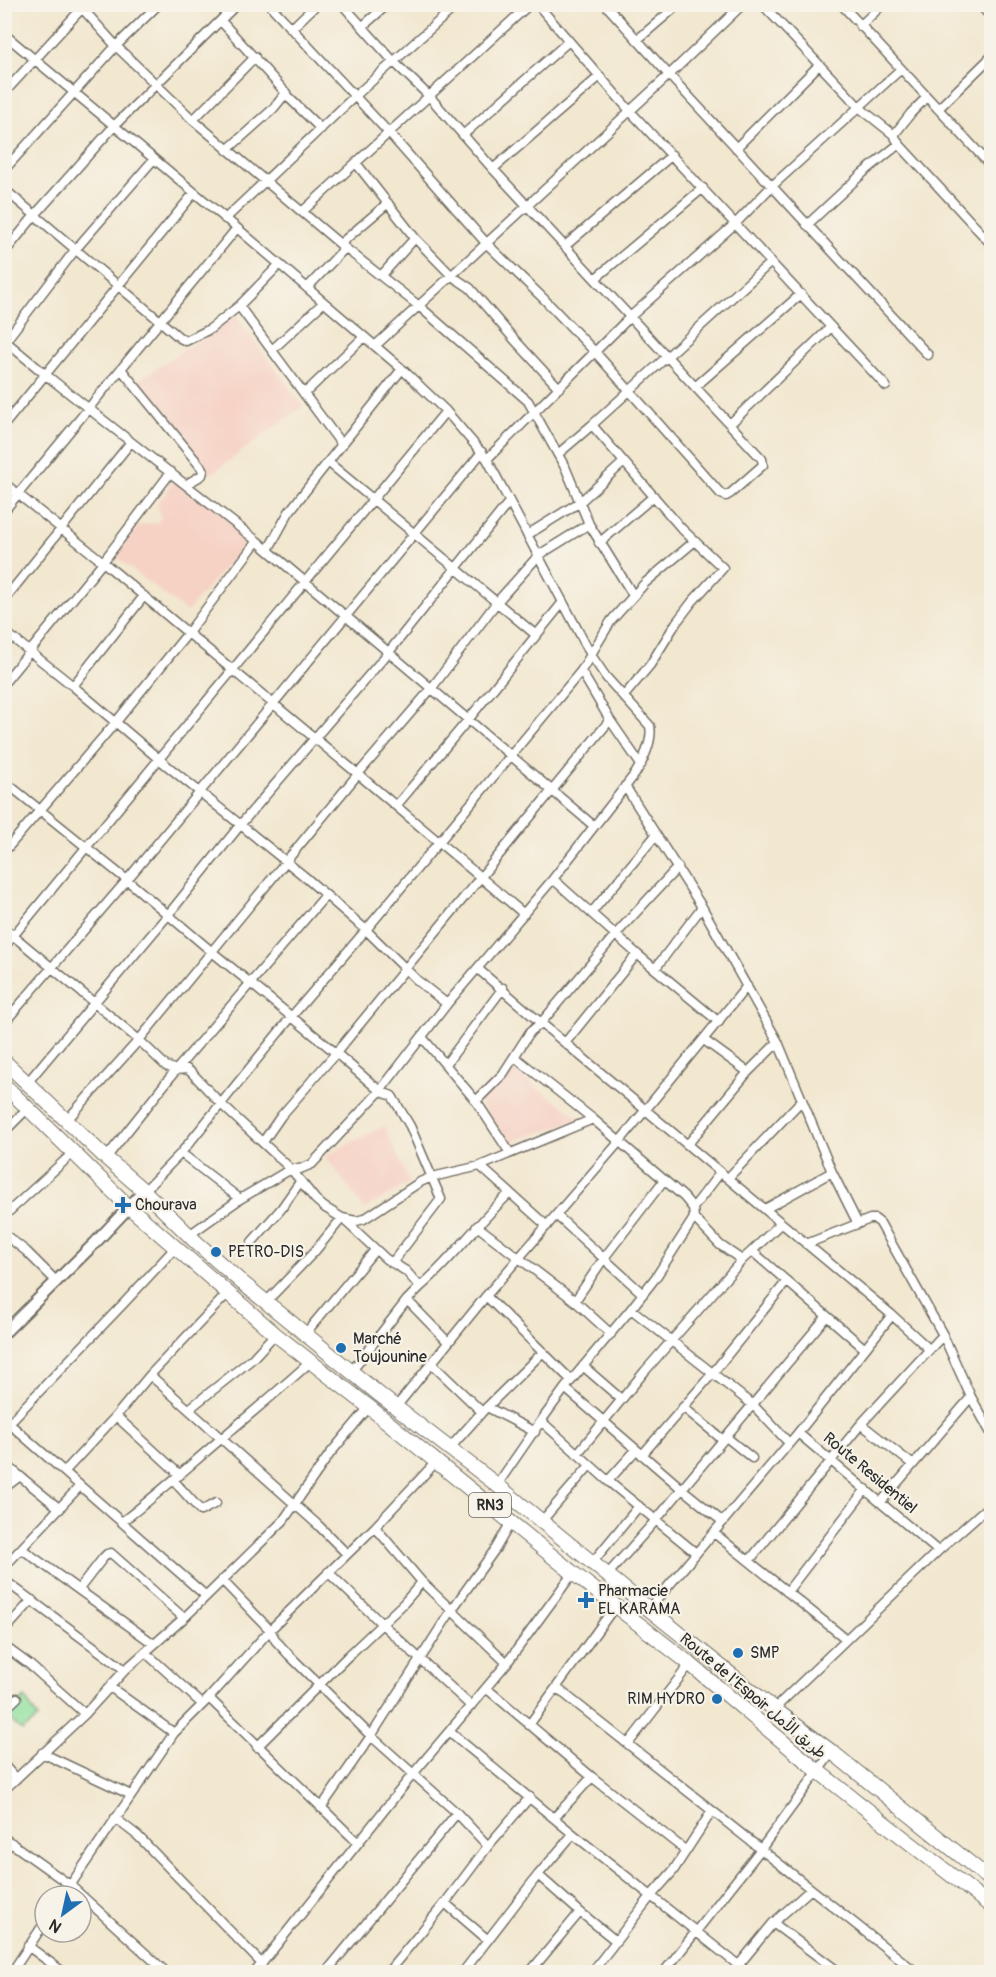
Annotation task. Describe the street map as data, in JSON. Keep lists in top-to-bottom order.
{
  "streets": {
    "highway": ["RN3", "Route de l’Espoir طريق الأمل"],
    "street": ["Route Residentiel"]
  },
  "crossings": [
    ["Route Residentiel", "Route de l’Espoir طريق الأمل"]
  ],
  "places": {
    "health": ["Chourava", "Pharmacie EL KARAMA"],
    "other": [
      "PETRO-DIS",
      "Marché Toujounine",
      "SMP",
      "RIM HYDRO"
    ]
  },
  "north": "bottom left"
}
